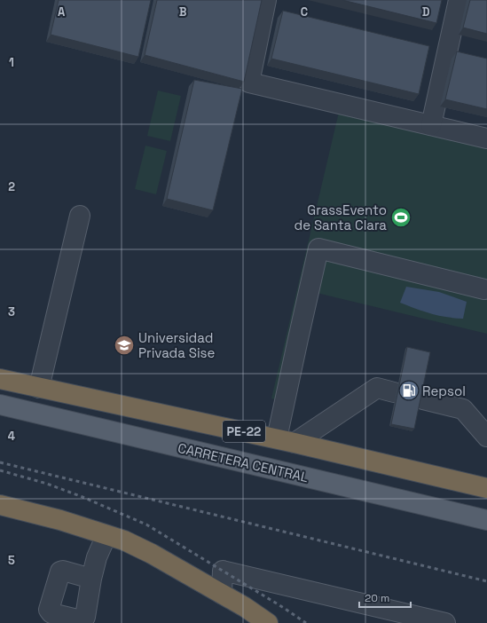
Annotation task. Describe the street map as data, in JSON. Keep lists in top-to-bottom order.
{
  "streets": {
    "highway": ["PE-22"],
    "main road": ["CARRETERA CENTRAL"]
  },
  "places": {
    "sports": ["GrassEvento de Santa Clara"],
    "school or university": ["Universidad Privada Sise"],
    "fuel station": ["Repsol"]
  },
  "scale_bar": "20 m",
  "grid": {
    "columns": [
      "A",
      "B",
      "C",
      "D"
    ],
    "rows": [
      "1",
      "2",
      "3",
      "4",
      "5"
    ]
  }
}
